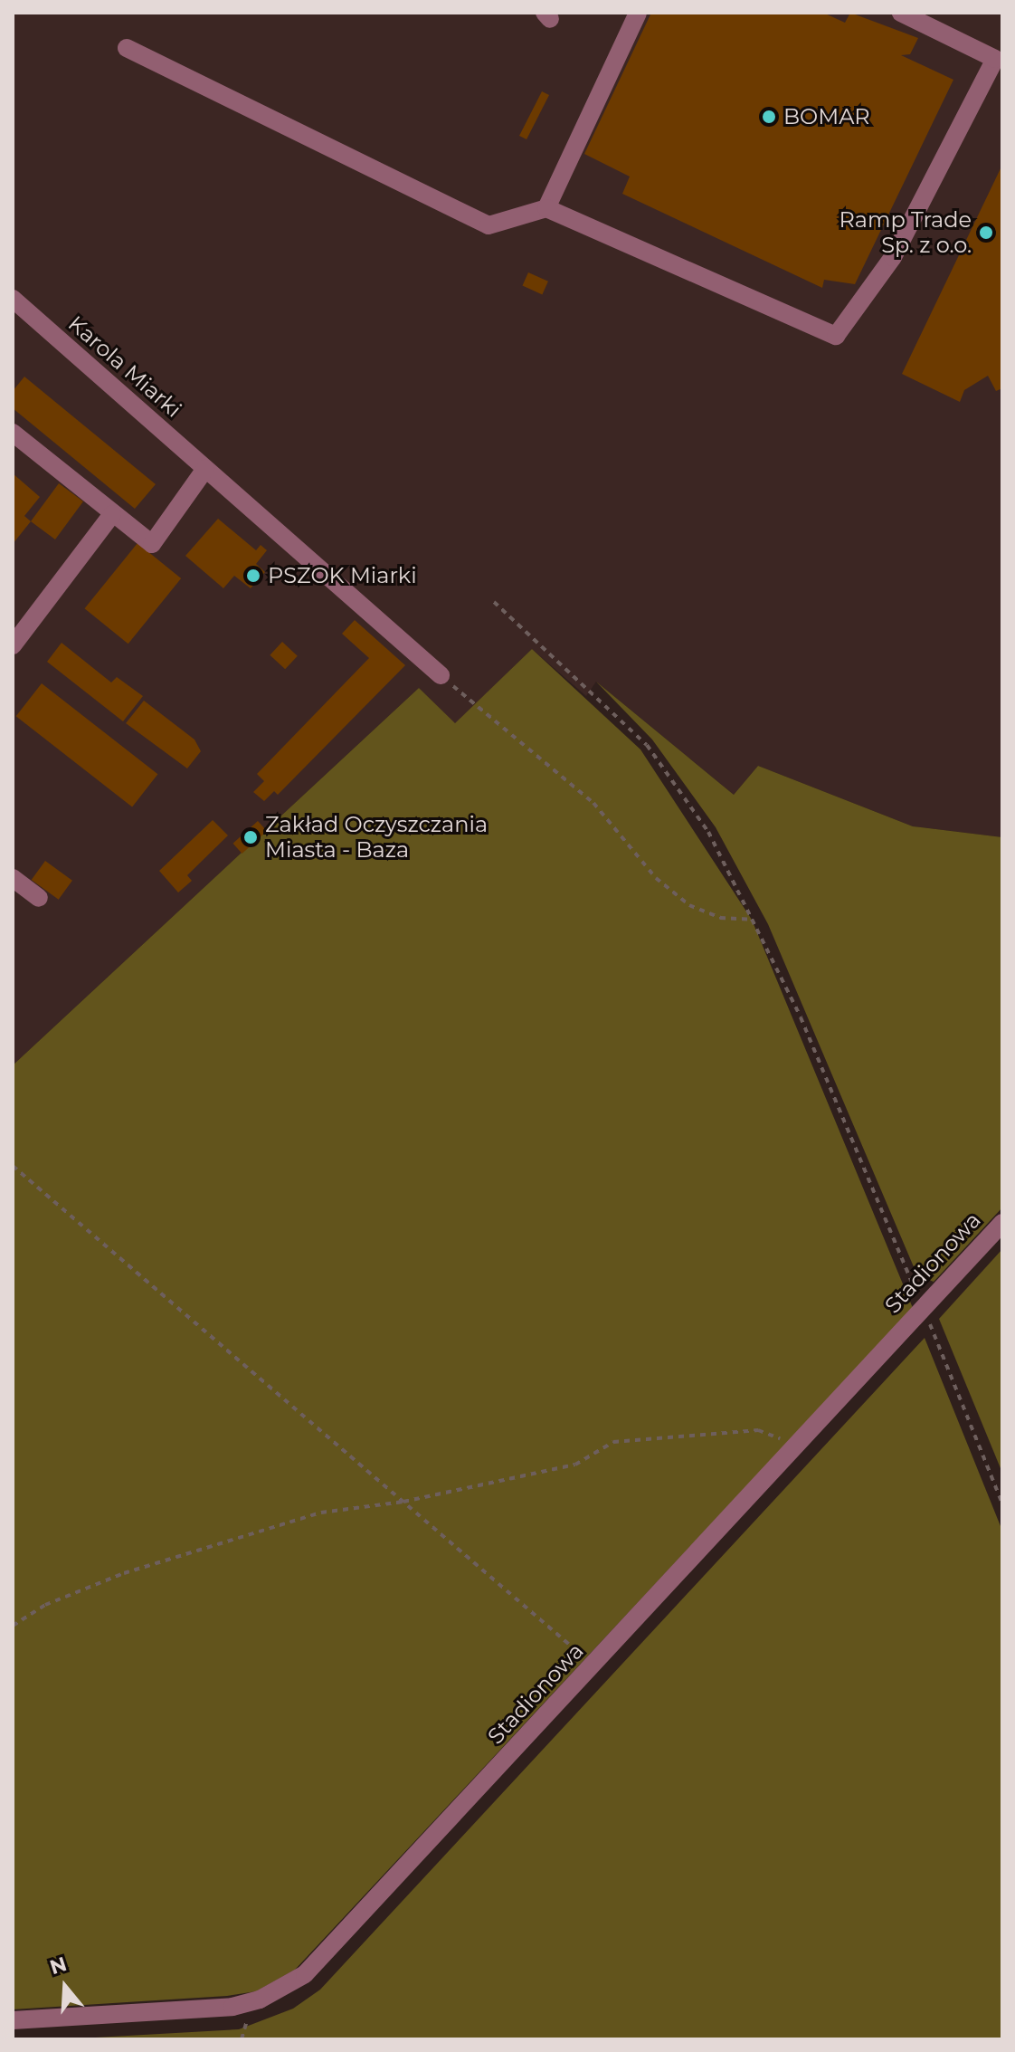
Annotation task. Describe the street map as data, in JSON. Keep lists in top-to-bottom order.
{
  "streets": {
    "street": ["Karola Miarki", "Stadionowa"]
  },
  "places": [
    "BOMAR",
    "Ramp Trade Sp. z o.o.",
    "PSZOK Miarki",
    "Zakład Oczyszczania Miasta - Baza"
  ],
  "north": "top"
}
